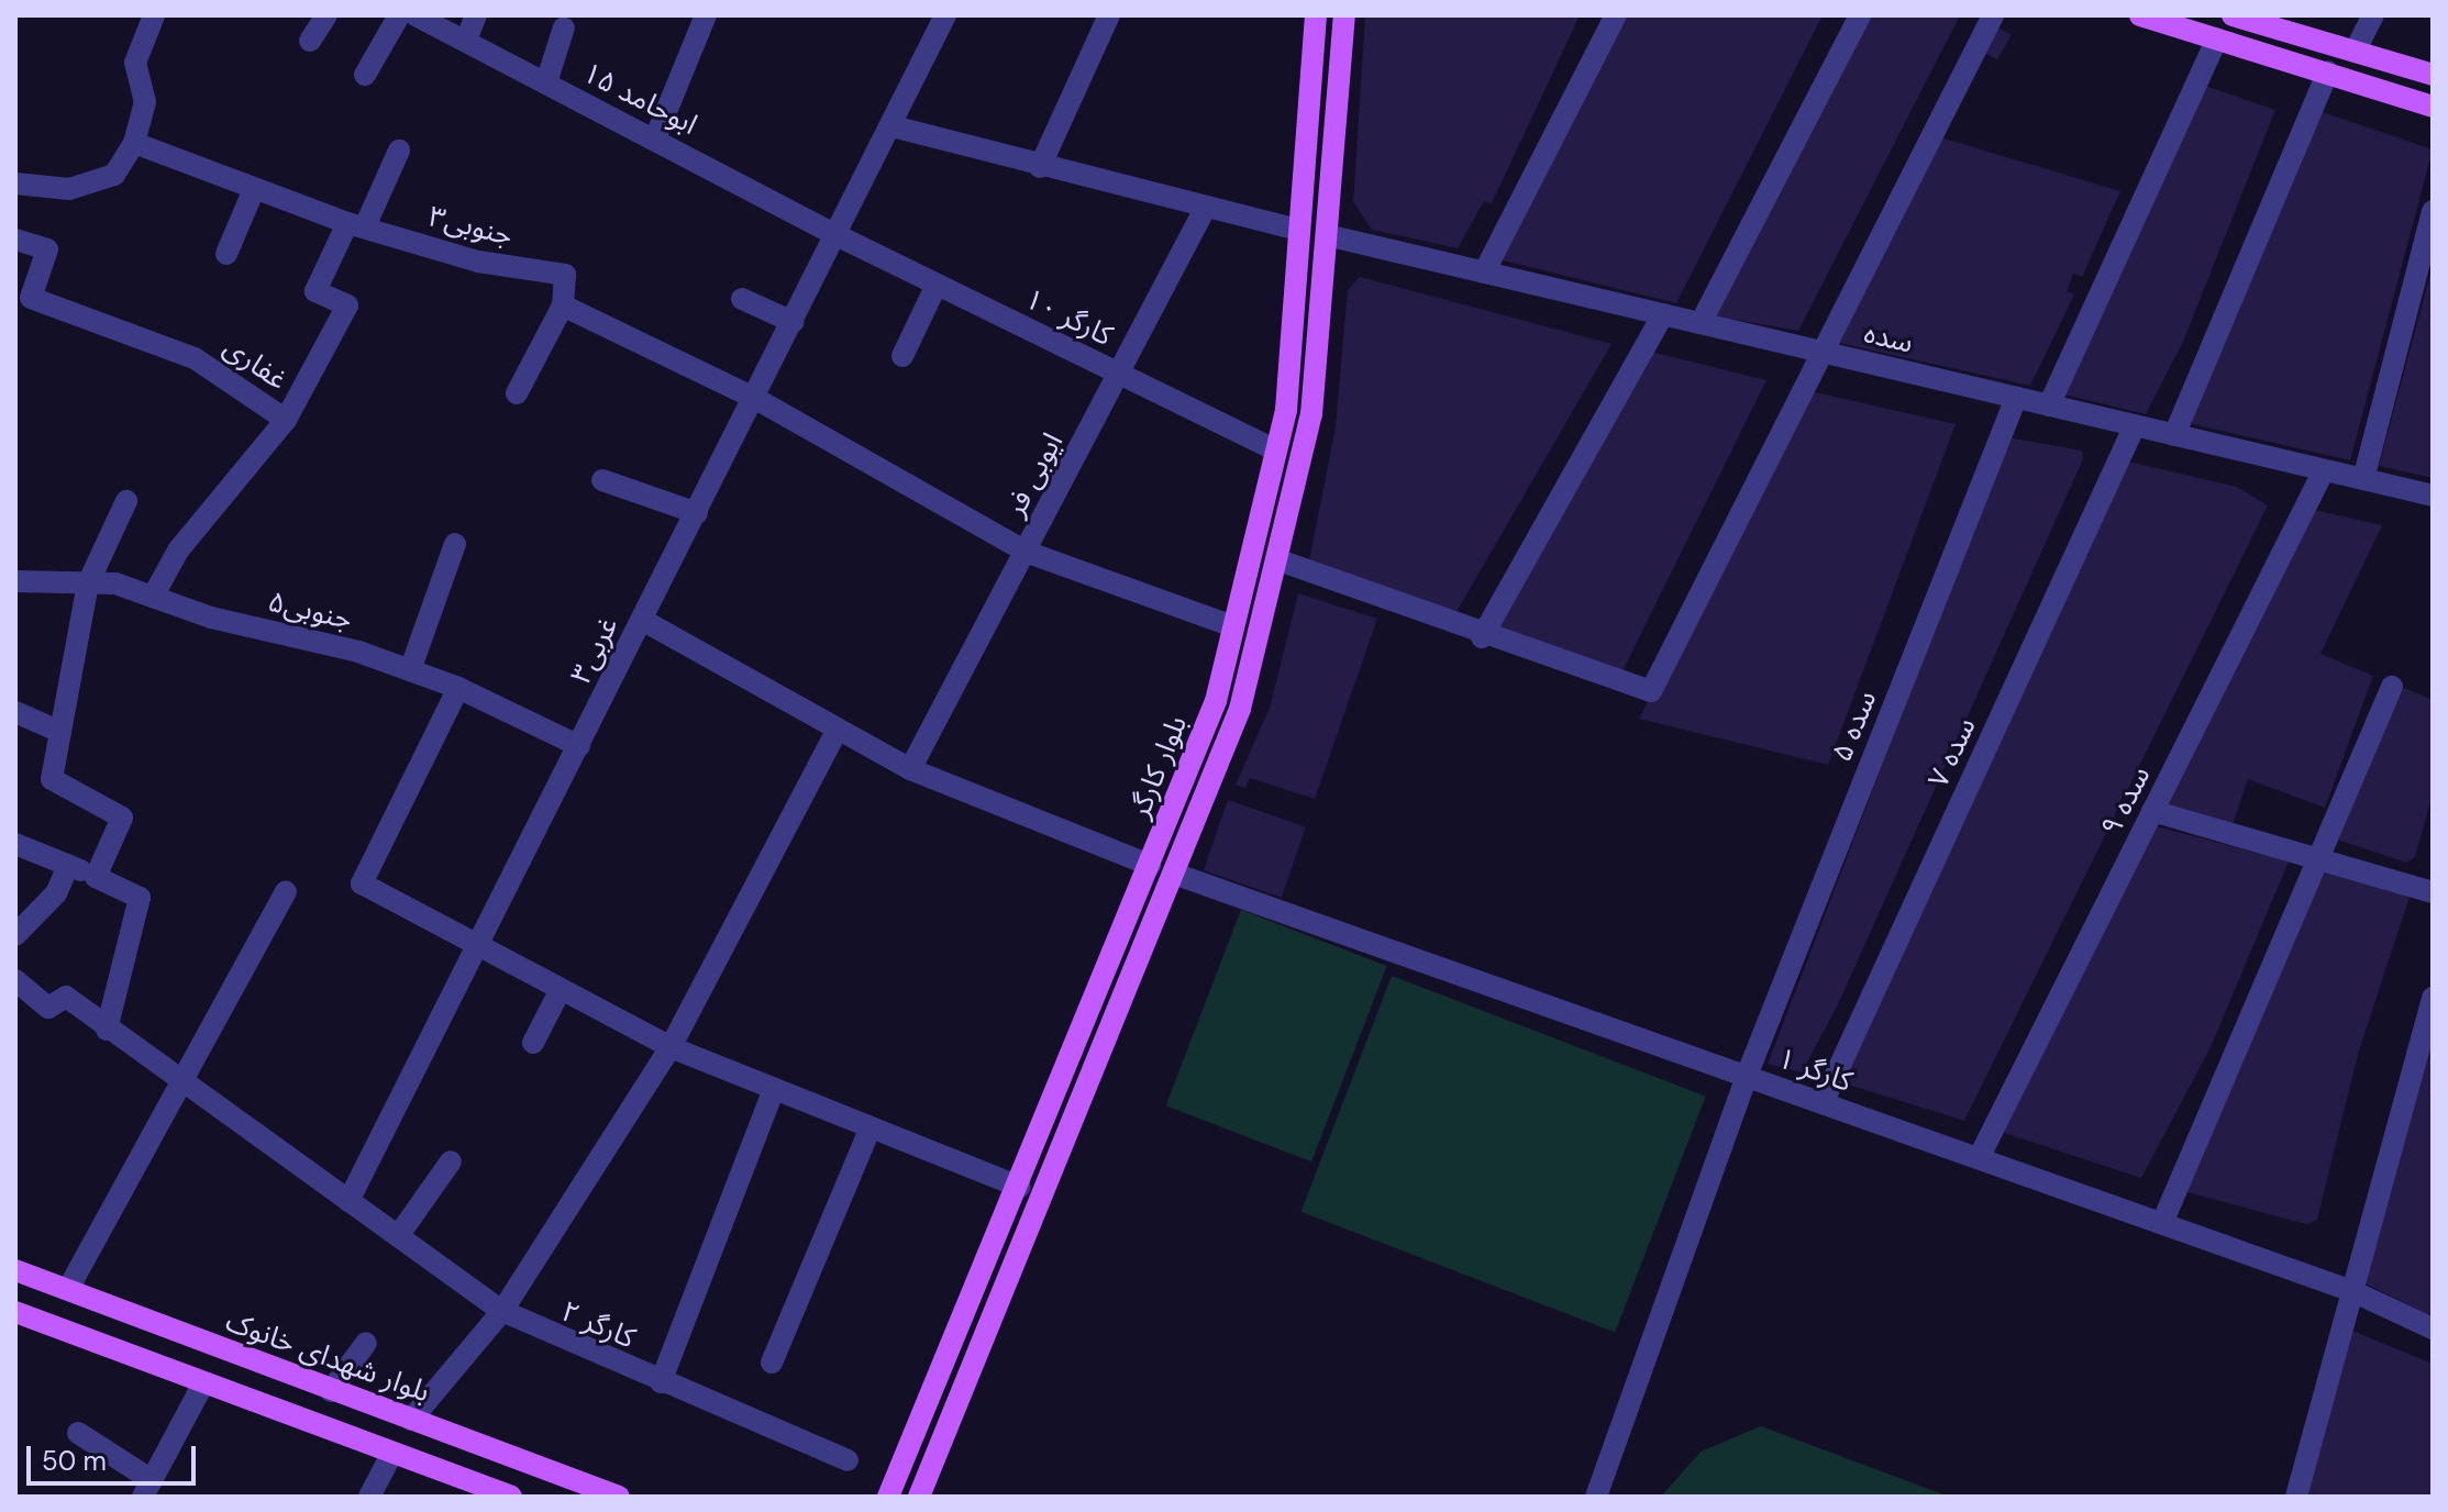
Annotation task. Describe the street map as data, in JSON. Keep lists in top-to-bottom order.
{
  "streets": {
    "main road": ["بلوار کارگر", "بلوار شهدای خانوک"],
    "street": [
      "ابوحامد ۱۵",
      "جنوبی۳",
      "کارگر ۱۰",
      "سده",
      "غفاری",
      "ایوبی فر",
      "جنوبی۵",
      "غربی۳",
      "سده ۵",
      "سده ۷",
      "سده ۹",
      "کارگر ۱",
      "کارگر ۲"
    ]
  },
  "crossings": [
    ["ابوحامد ۱۵", "کارگر ۱۰"],
    ["ابوحامد ۱۵", "غربی۳"],
    ["کارگر ۱۰", "ایوبی فر"],
    ["کارگر ۱۰", "غربی۳"],
    ["کارگر ۱۰", "بلوار کارگر"],
    ["سده", "سده ۵"],
    ["سده", "سده ۷"],
    ["سده", "بلوار کارگر"],
    ["سده", "سده ۹"],
    ["غفاری", "جنوبی۵"],
    ["جنوبی۵", "غربی۳"],
    ["غربی۳", "کارگر ۲"],
    ["سده ۵", "کارگر ۱"],
    ["سده ۷", "کارگر ۱"],
    ["بلوار کارگر", "کارگر ۱"],
    ["سده ۹", "کارگر ۱"]
  ],
  "scale_bar": "50 m"
}
